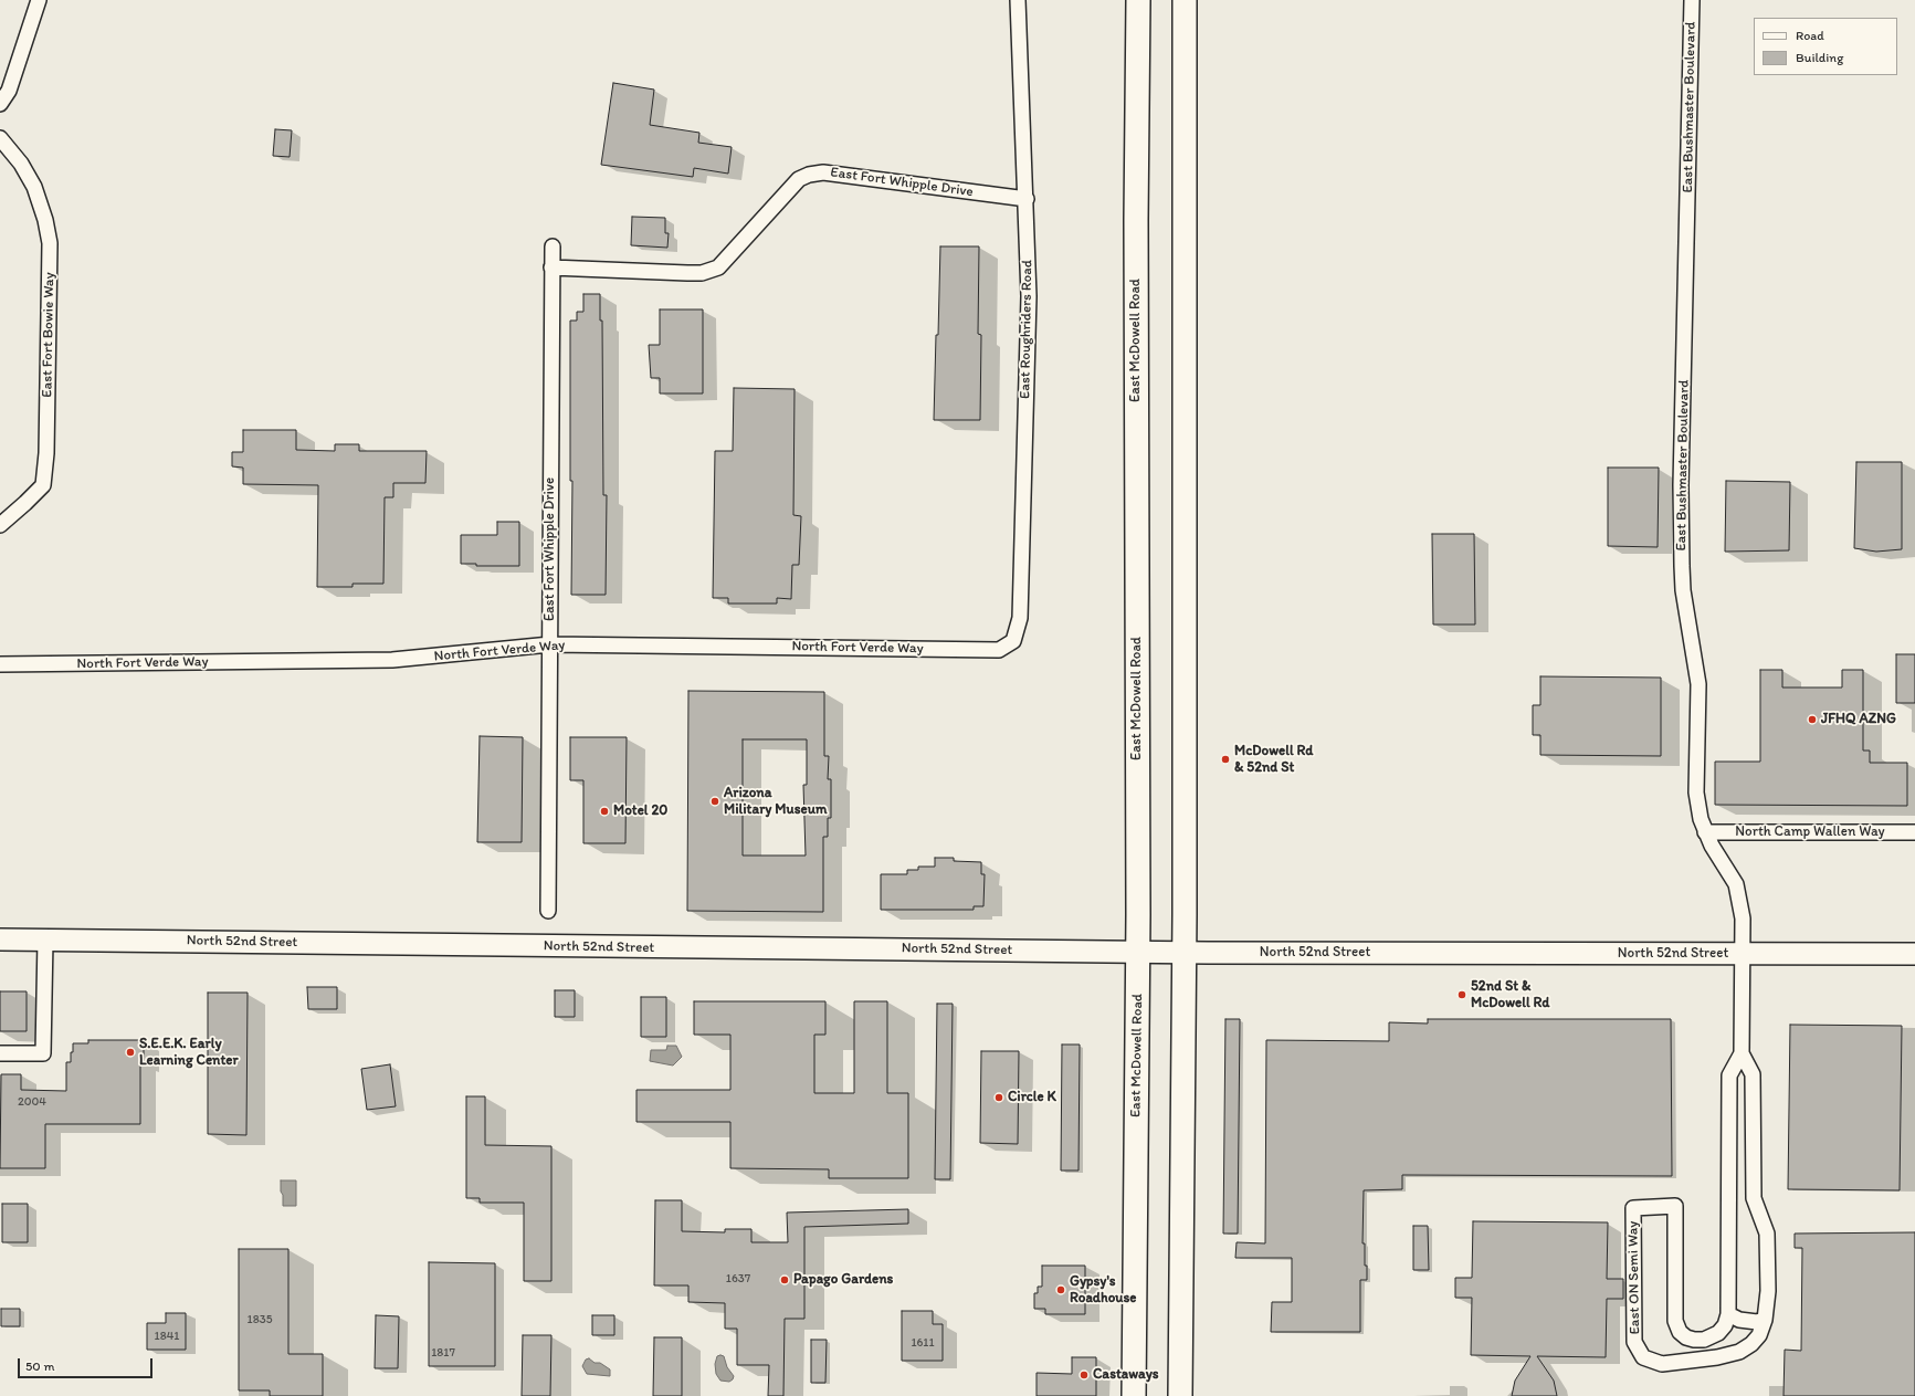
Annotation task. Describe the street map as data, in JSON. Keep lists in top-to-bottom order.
{
  "streets": {
    "main road": ["East McDowell Road", "North 52nd Street"],
    "street": [
      "East Bushmaster Boulevard",
      "East Fort Whipple Drive",
      "East Roughriders Road",
      "East Fort Bowie Way",
      "North Fort Verde Way",
      "North Camp Wallen Way",
      "East ON Semi Way"
    ]
  },
  "crossings": [
    ["East Bushmaster Boulevard", "North Camp Wallen Way"],
    ["East Bushmaster Boulevard", "East ON Semi Way"],
    ["East Fort Whipple Drive", "East Roughriders Road"],
    ["East Fort Whipple Drive", "North Fort Verde Way"],
    ["East Roughriders Road", "North Fort Verde Way"],
    ["East McDowell Road", "North 52nd Street"],
    ["North 52nd Street", "East ON Semi Way"]
  ],
  "places": [
    "JFHQ AZNG",
    "McDowell Rd & 52nd St",
    "Arizona Military Museum",
    "Motel 20",
    "52nd St & McDowell Rd",
    "S.E.E.K. Early Learning Center",
    "Circle K",
    "Papago Gardens",
    "Gypsy's Roadhouse",
    "Castaways"
  ],
  "house_numbers": [
    "2004",
    "1637",
    "1835",
    "1841",
    "1611",
    "1817"
  ],
  "legend": ["Road", "Building"],
  "scale_bar": "50 m"
}
